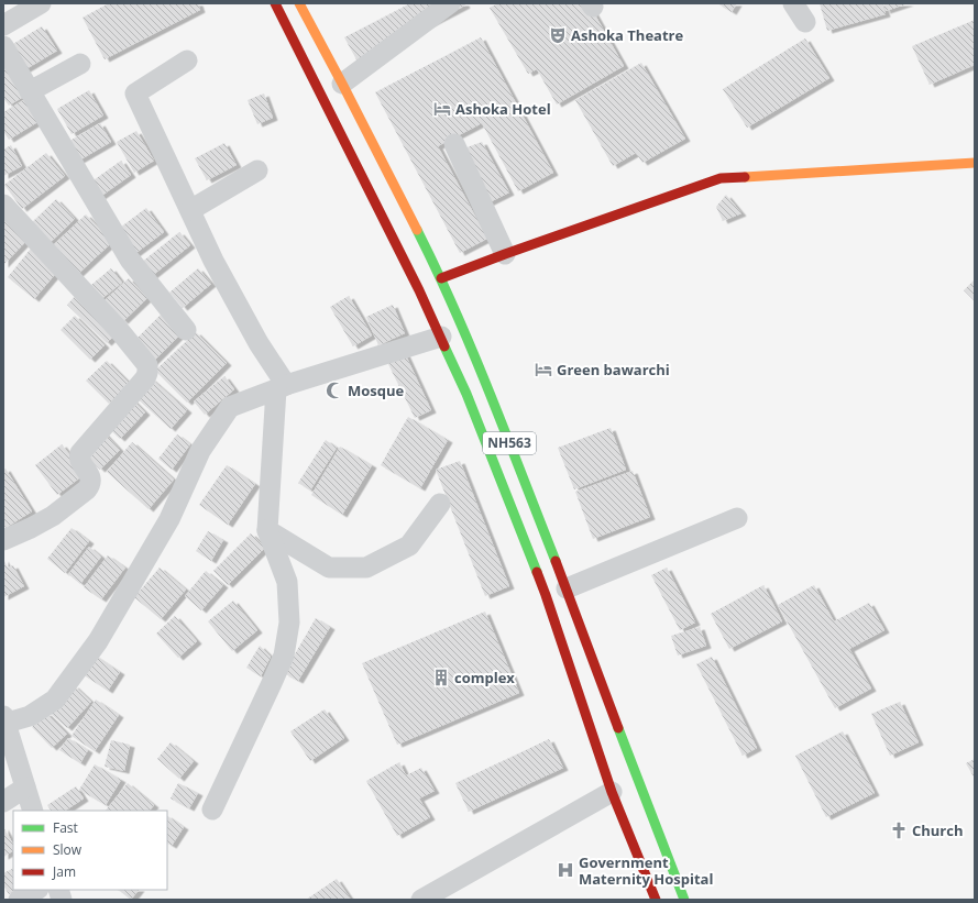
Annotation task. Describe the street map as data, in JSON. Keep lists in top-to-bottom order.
{
  "streets": {
    "main road": ["NH563"]
  },
  "places": {
    "theatre": ["Ashoka Theatre"],
    "hotel": ["Ashoka Hotel", "Green bawarchi"],
    "mosque": ["Mosque"],
    "building": ["complex"],
    "church": ["Church"],
    "hospital": ["Government Maternity Hospital"]
  },
  "legend": ["Fast", "Slow", "Jam"]
}
